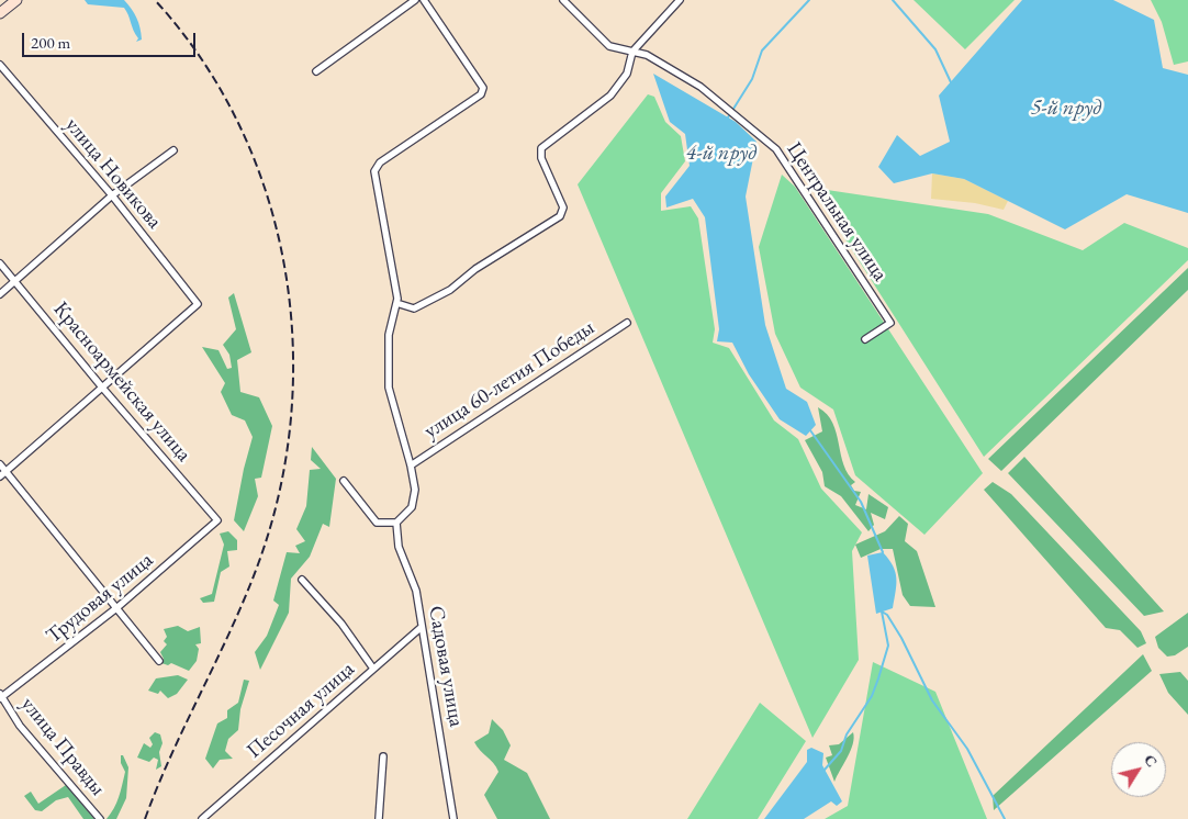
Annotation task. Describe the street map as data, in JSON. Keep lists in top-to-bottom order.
{
  "streets": {
    "street": [
      "улица Новикова",
      "Центральная улица",
      "улица 60-летия Победы",
      "Красноармейская улица",
      "Трудовая улица",
      "Садовая улица",
      "Песочная улица",
      "улица Правды"
    ]
  },
  "crossings": [
    ["улица Новикова", "Красноармейская улица"],
    ["Красноармейская улица", "Трудовая улица"],
    ["Трудовая улица", "улица Правды"],
    ["Садовая улица", "Песочная улица"]
  ],
  "water": ["5-й пруд", "4-й пруд"],
  "scale_bar": "200 m",
  "north": "top right"
}
